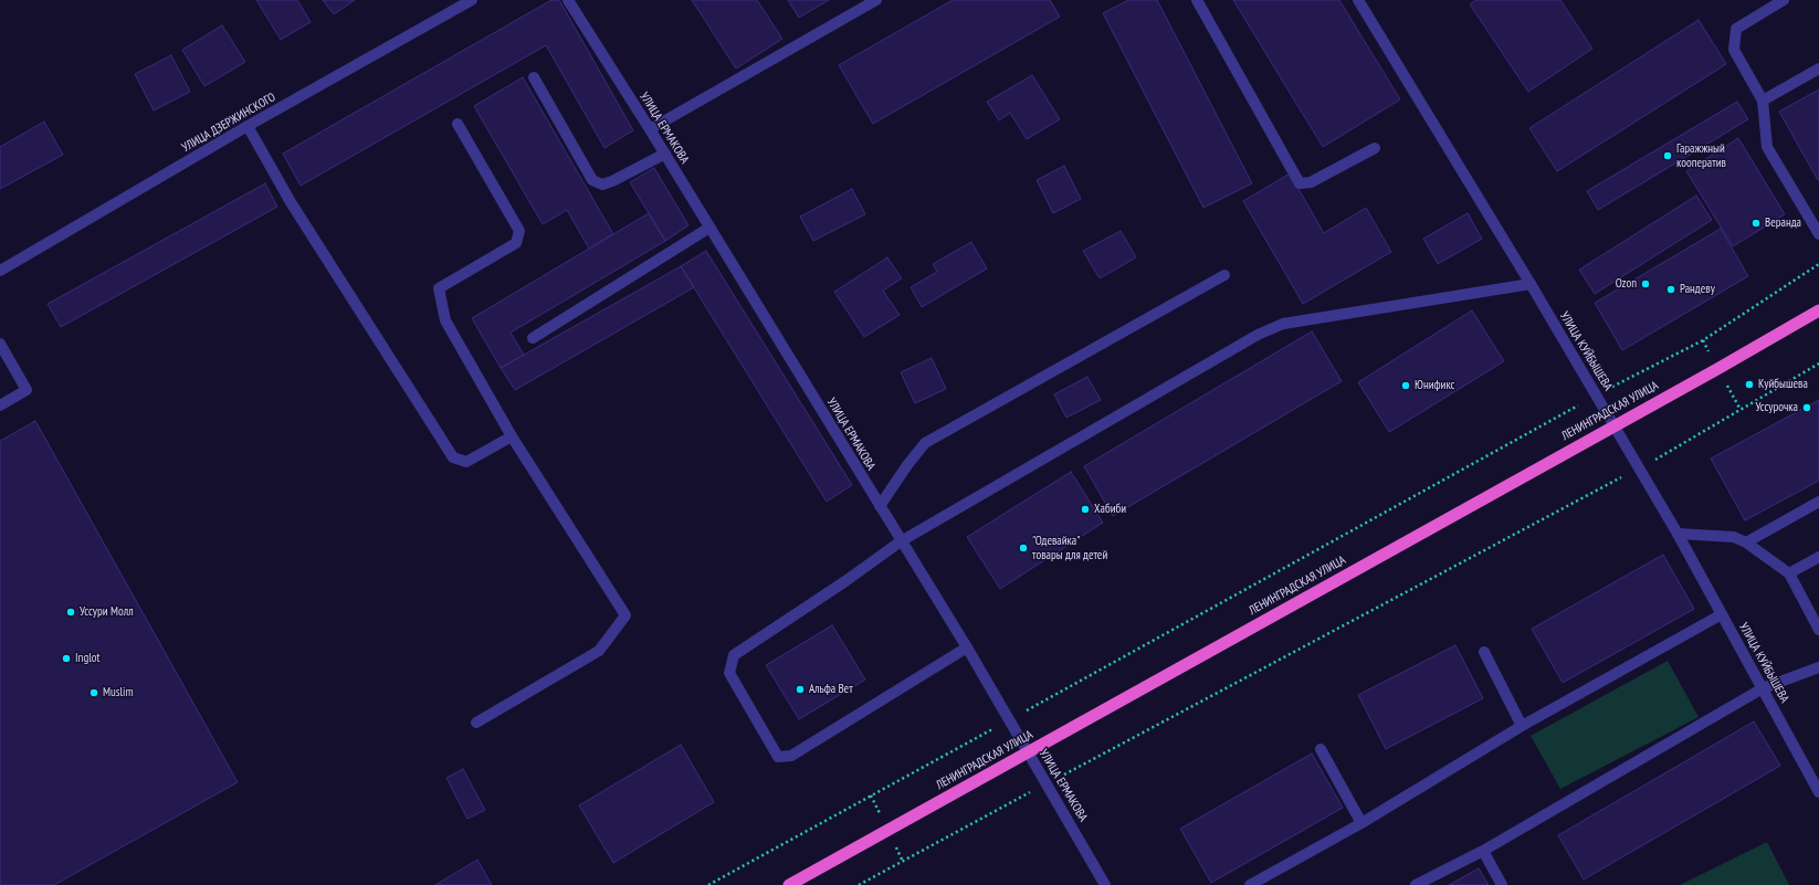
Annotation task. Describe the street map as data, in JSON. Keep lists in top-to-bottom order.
{
  "streets": {
    "highway": ["ЛЕНИНГРАДСКАЯ УЛИЦА"],
    "street": ["УЛИЦА ДЗЕРЖИНСКОГО", "УЛИЦА ЕРМАКОВА", "УЛИЦА КУЙБЫШЕВА"]
  },
  "crossings": [
    ["УЛИЦА ЕРМАКОВА", "ЛЕНИНГРАДСКАЯ УЛИЦА"],
    ["УЛИЦА КУЙБЫШЕВА", "ЛЕНИНГРАДСКАЯ УЛИЦА"]
  ],
  "places": [
    "Гаражжный кооператив",
    "Веранда",
    "Ozon",
    "Рандеву",
    "Куйбышева",
    "Юнификс",
    "Уссурочка",
    "Хабиби",
    "\"Одевайка\" товары для детей",
    "Уссури Молл",
    "Inglot",
    "Альфа Вет",
    "Muslim"
  ]
}
